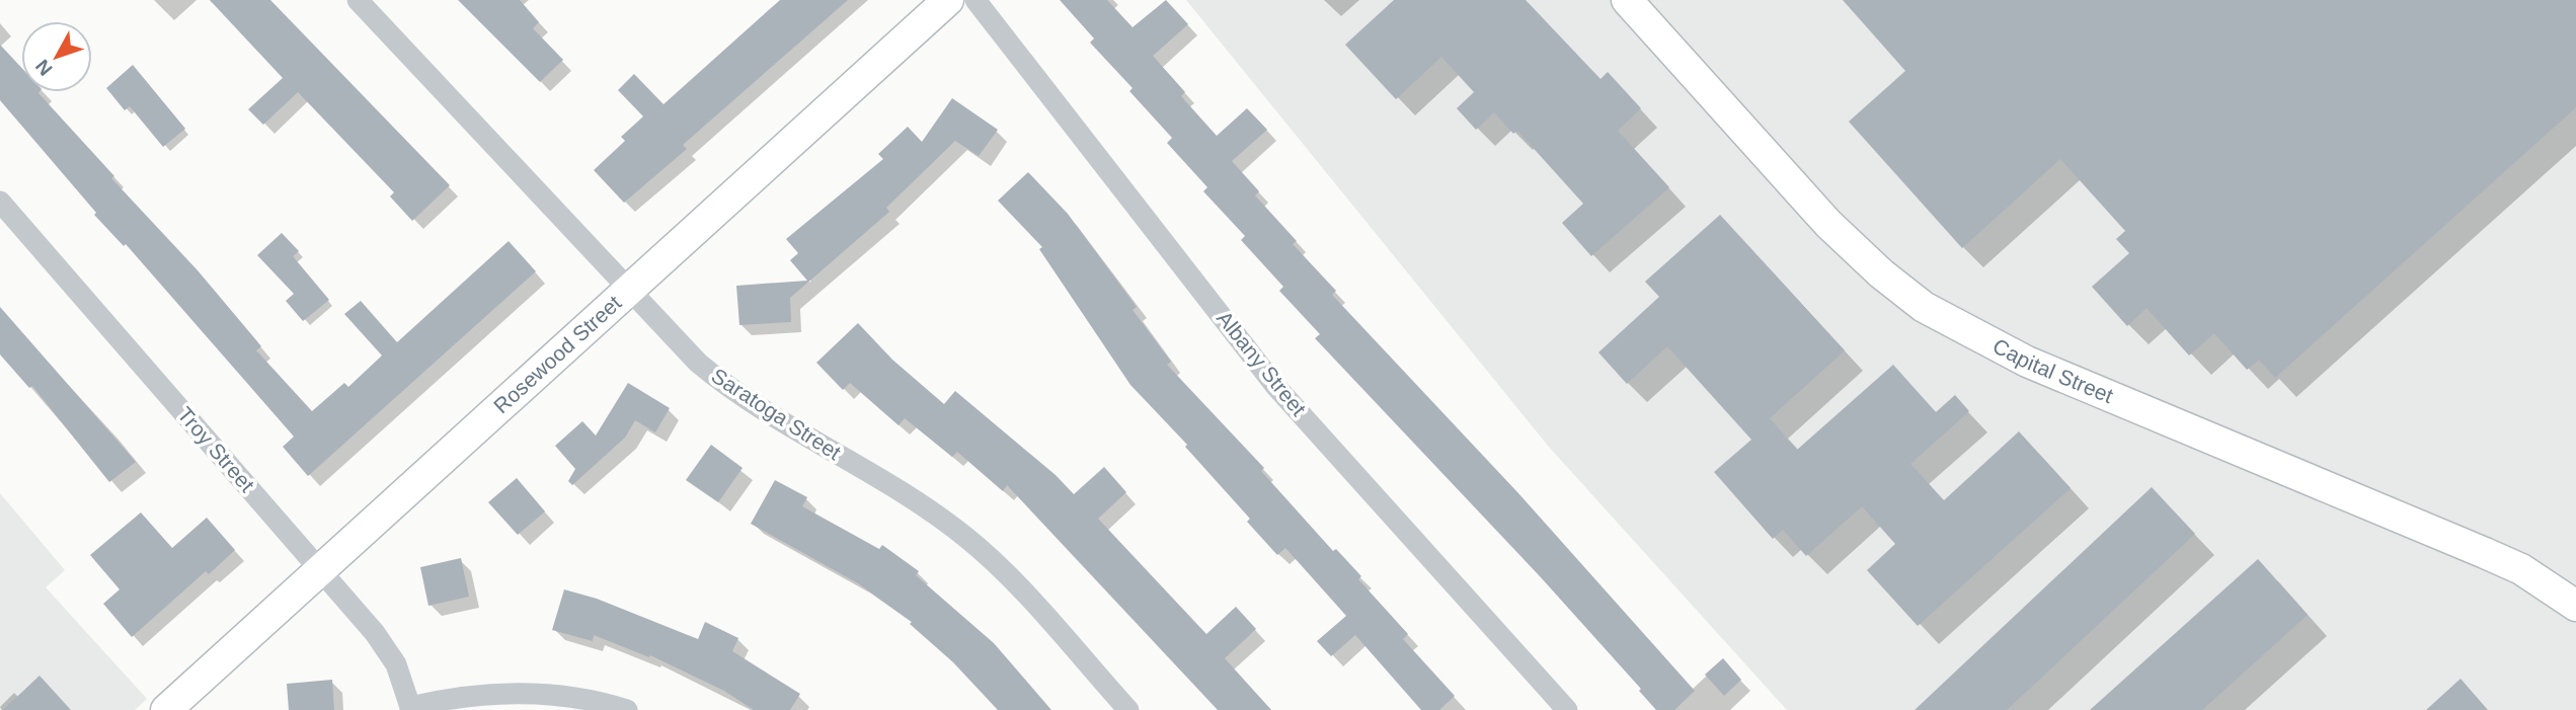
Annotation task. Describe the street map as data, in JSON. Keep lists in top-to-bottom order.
{
  "streets": {
    "street": [
      "Rosewood Street",
      "Albany Street",
      "Capital Street",
      "Saratoga Street",
      "Troy Street"
    ]
  },
  "crossings": [
    ["Rosewood Street", "Saratoga Street"],
    ["Rosewood Street", "Troy Street"]
  ],
  "north": "bottom left"
}
